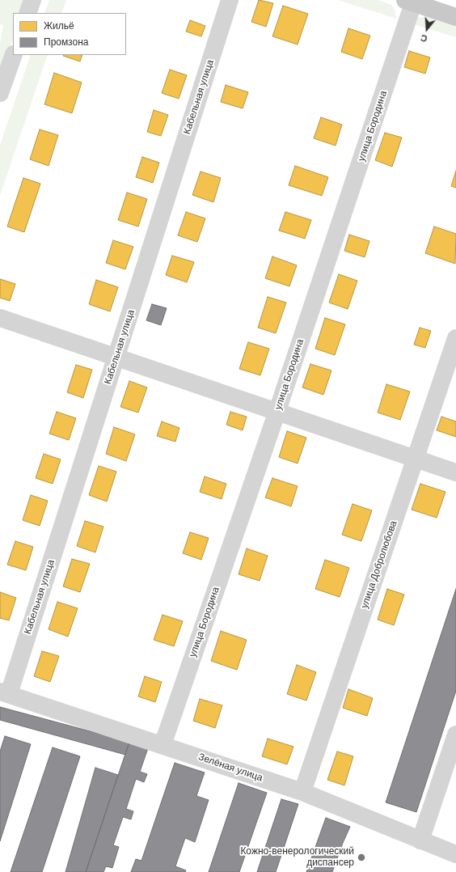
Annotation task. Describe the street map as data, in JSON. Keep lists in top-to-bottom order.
{
  "streets": {
    "street": [
      "Кабельная улица",
      "улица Бородина",
      "улица Добролюбова",
      "Зелёная улица"
    ]
  },
  "crossings": [
    ["Кабельная улица", "Зелёная улица"],
    ["улица Бородина", "Зелёная улица"],
    ["улица Добролюбова", "Зелёная улица"]
  ],
  "places": ["Кожно-венерологический диспансер"],
  "legend": ["Жильё", "Промзона"],
  "north": "bottom"
}
